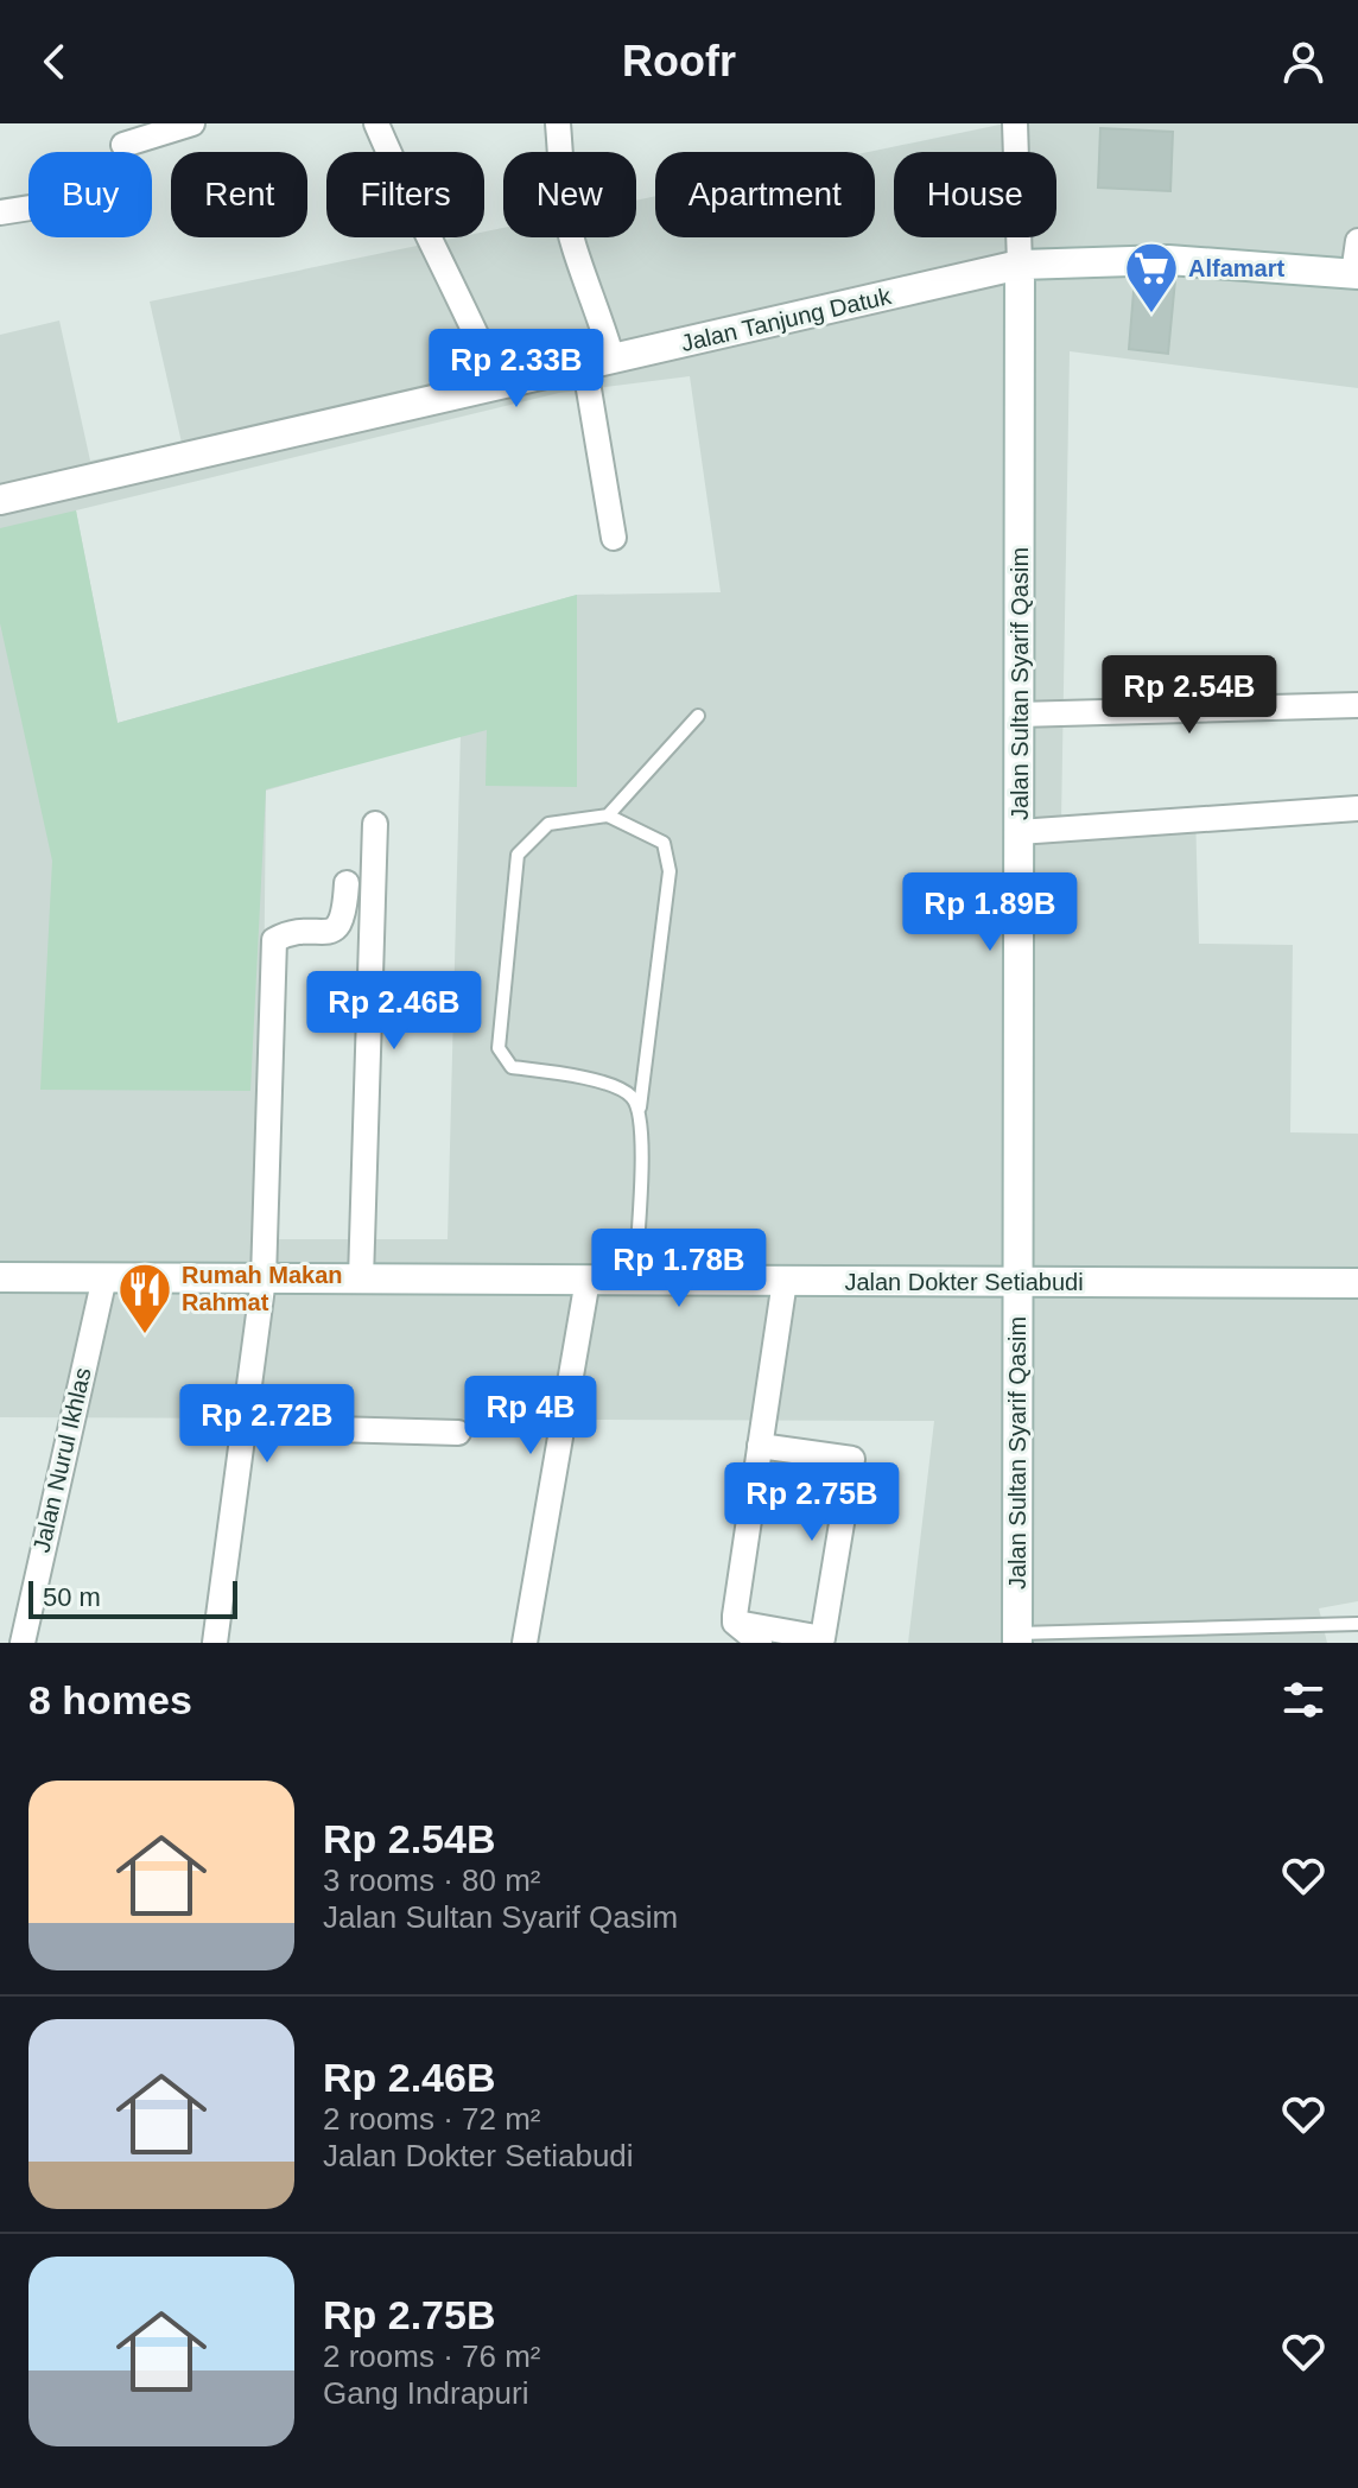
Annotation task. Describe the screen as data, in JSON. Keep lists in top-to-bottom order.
{
  "streets": {
    "main road": ["Jalan Tanjung Datuk", "Jalan Sultan Syarif Qasim", "Jalan Dokter Setiabudi"],
    "street": ["Jalan Nurul Ikhlas"]
  },
  "crossings": [
    ["Jalan Tanjung Datuk", "Jalan Sultan Syarif Qasim"],
    ["Jalan Sultan Syarif Qasim", "Jalan Dokter Setiabudi"],
    ["Jalan Dokter Setiabudi", "Jalan Nurul Ikhlas"]
  ],
  "places": {
    "supermarket": ["Alfamart"],
    "restaurant": ["Rumah Makan Rahmat"]
  },
  "scale_bar": "50 m",
  "page": {
    "header": "Roofr",
    "chip": [
      "Buy",
      "Rent",
      "Filters",
      "New",
      "Apartment",
      "House"
    ],
    "price": [
      "Rp 2.33B",
      "Rp 2.54B",
      "Rp 1.89B",
      "Rp 2.46B",
      "Rp 1.78B",
      "Rp 4B",
      "Rp 2.72B",
      "Rp 2.75B"
    ],
    "scale": "50 m",
    "heading": "8 homes",
    "list": [
      {
        "name": "Rp 2.54B",
        "note": "3 rooms · 80 m² · Jalan Sultan Syarif Qasim"
      },
      {
        "name": "Rp 2.46B",
        "note": "2 rooms · 72 m² · Jalan Dokter Setiabudi"
      },
      {
        "name": "Rp 2.75B",
        "note": "2 rooms · 76 m² · Gang Indrapuri"
      }
    ]
  }
}
